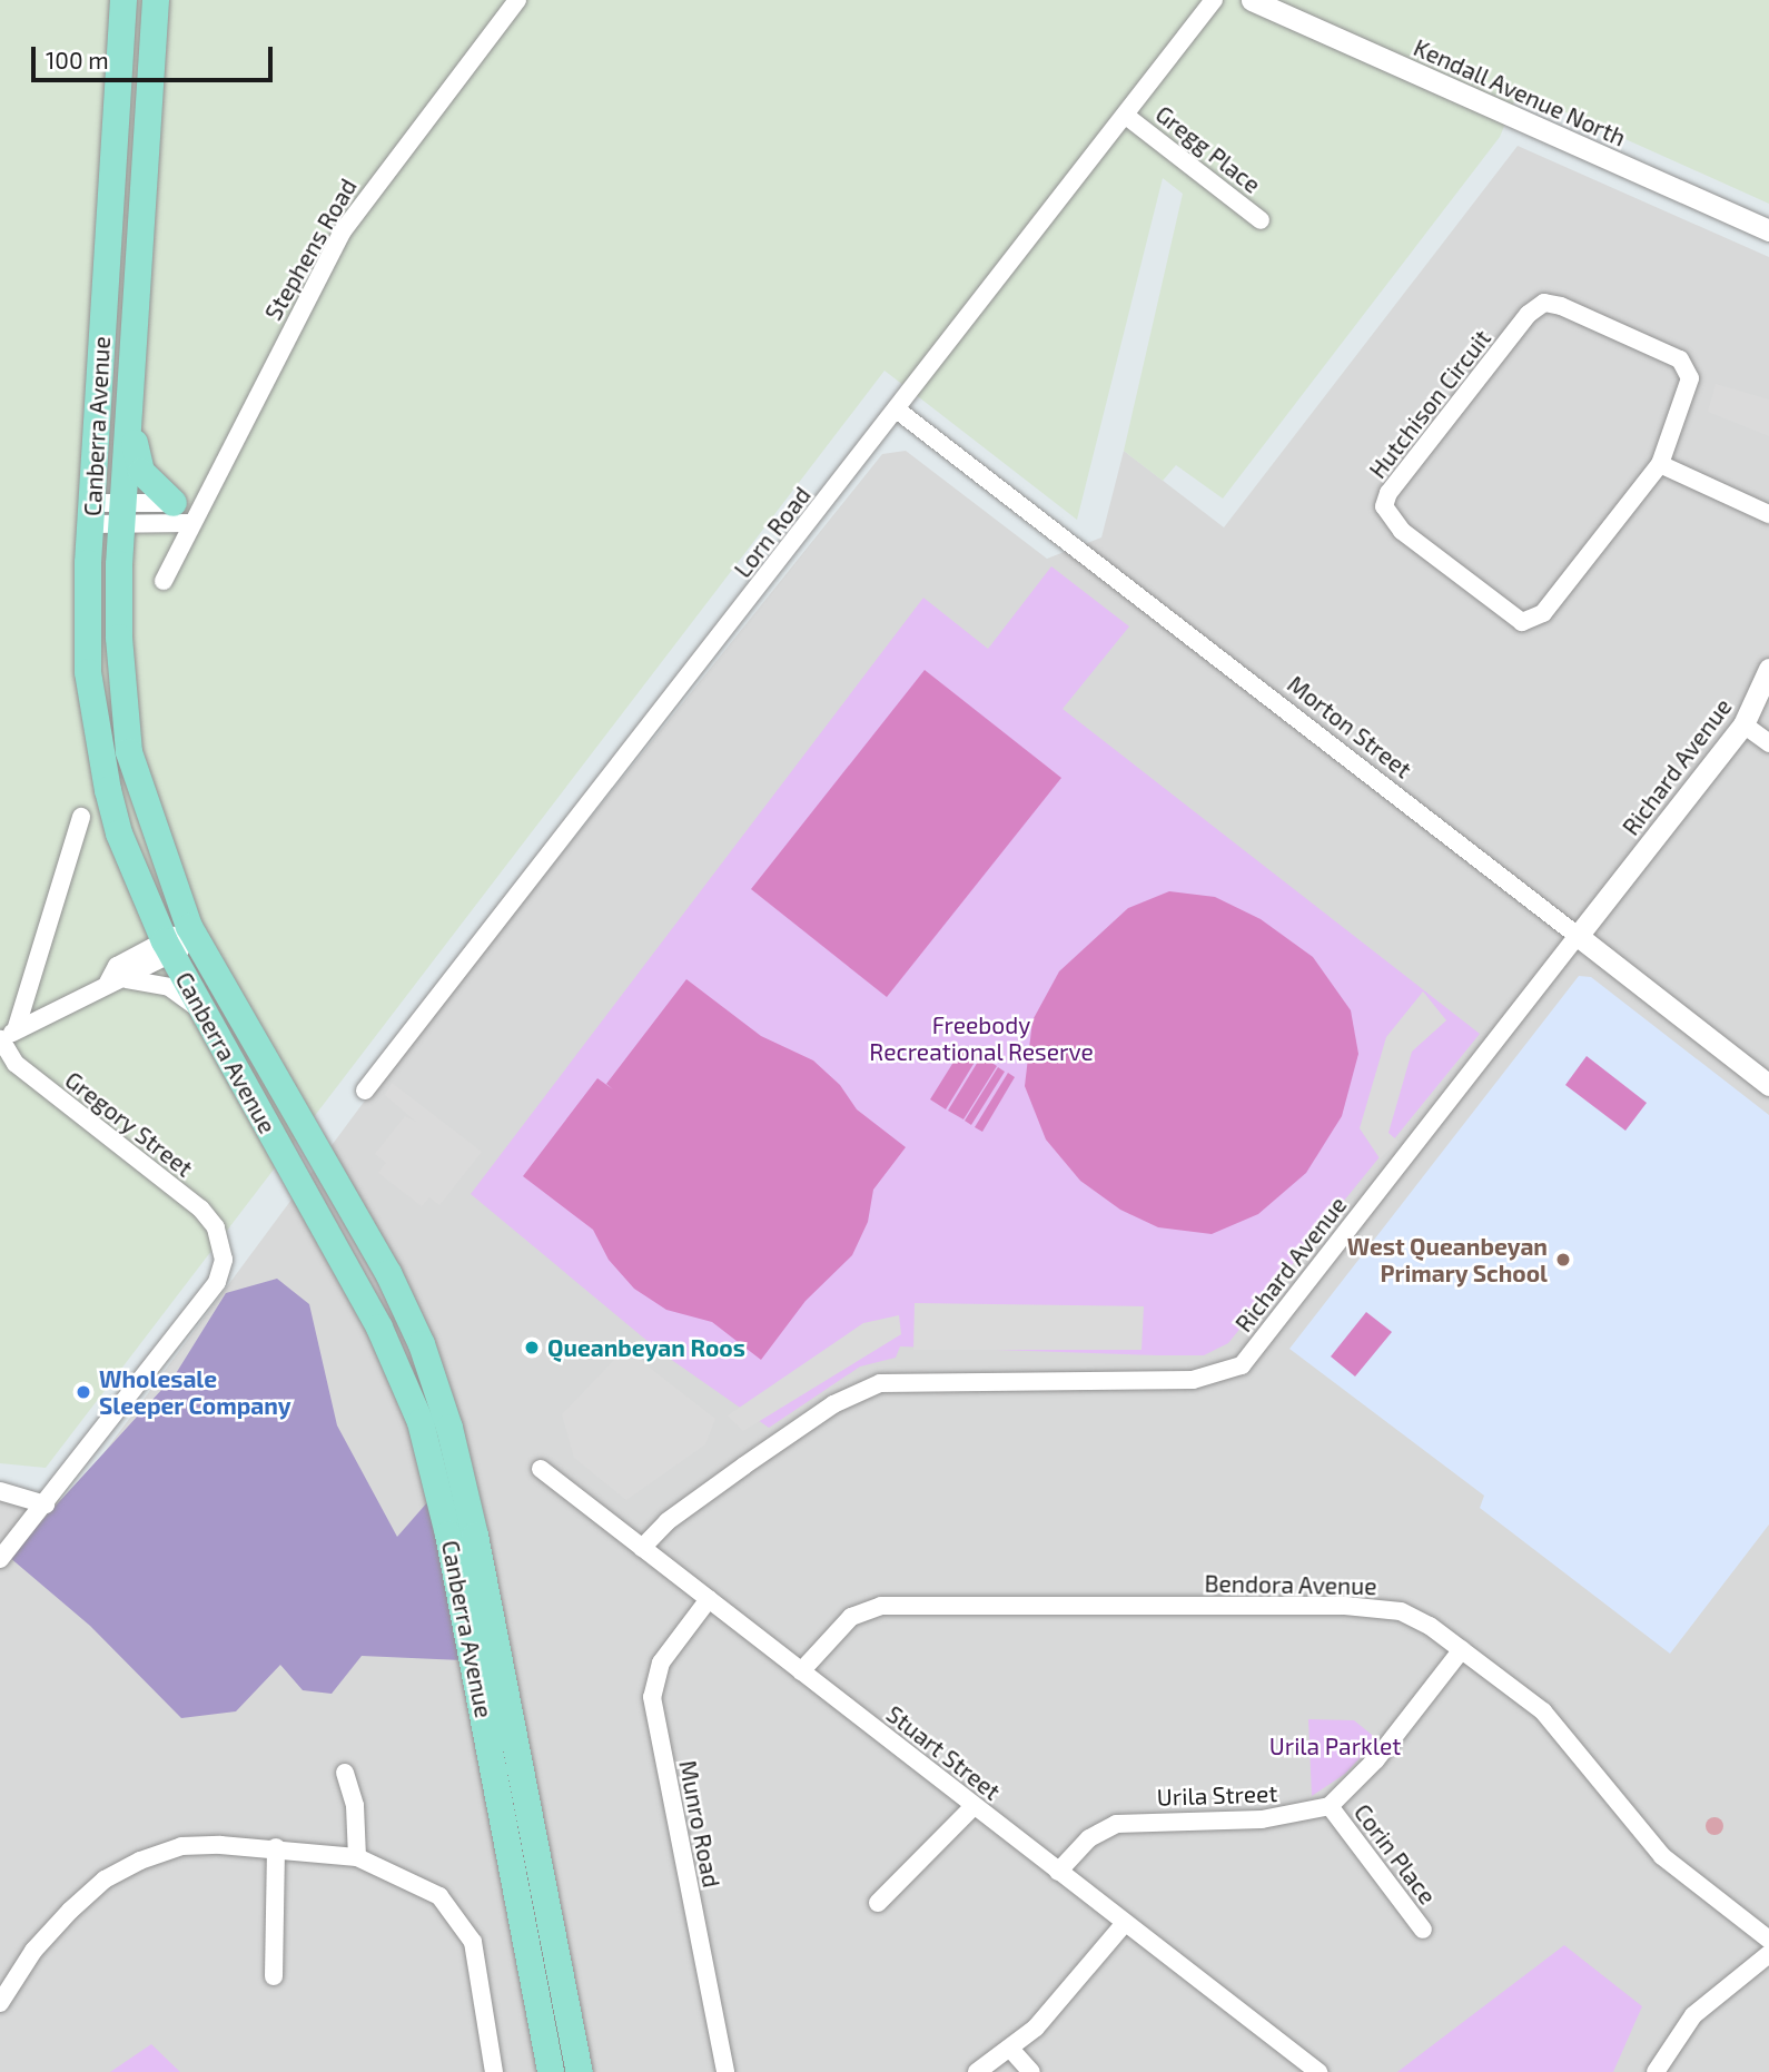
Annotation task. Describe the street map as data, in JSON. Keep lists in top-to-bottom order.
{
  "streets": {
    "highway": ["Canberra Avenue"],
    "street": [
      "Kendall Avenue North",
      "Gregg Place",
      "Stephens Road",
      "Hutchison Circuit",
      "Lorn Road",
      "Morton Street",
      "Richard Avenue",
      "Gregory Street",
      "Bendora Avenue",
      "Stuart Street",
      "Urila Street",
      "Munro Road",
      "Corin Place"
    ]
  },
  "crossings": [
    ["Gregg Place", "Lorn Road"],
    ["Lorn Road", "Morton Street"],
    ["Morton Street", "Richard Avenue"],
    ["Richard Avenue", "Stuart Street"],
    ["Bendora Avenue", "Stuart Street"],
    ["Stuart Street", "Urila Street"],
    ["Stuart Street", "Munro Road"],
    ["Urila Street", "Corin Place"]
  ],
  "parks": ["Freebody Recreational Reserve", "Urila Parklet"],
  "places": ["West Queanbeyan Primary School", "Queanbeyan Roos", "Wholesale Sleeper Company"],
  "scale_bar": "100 m"
}
